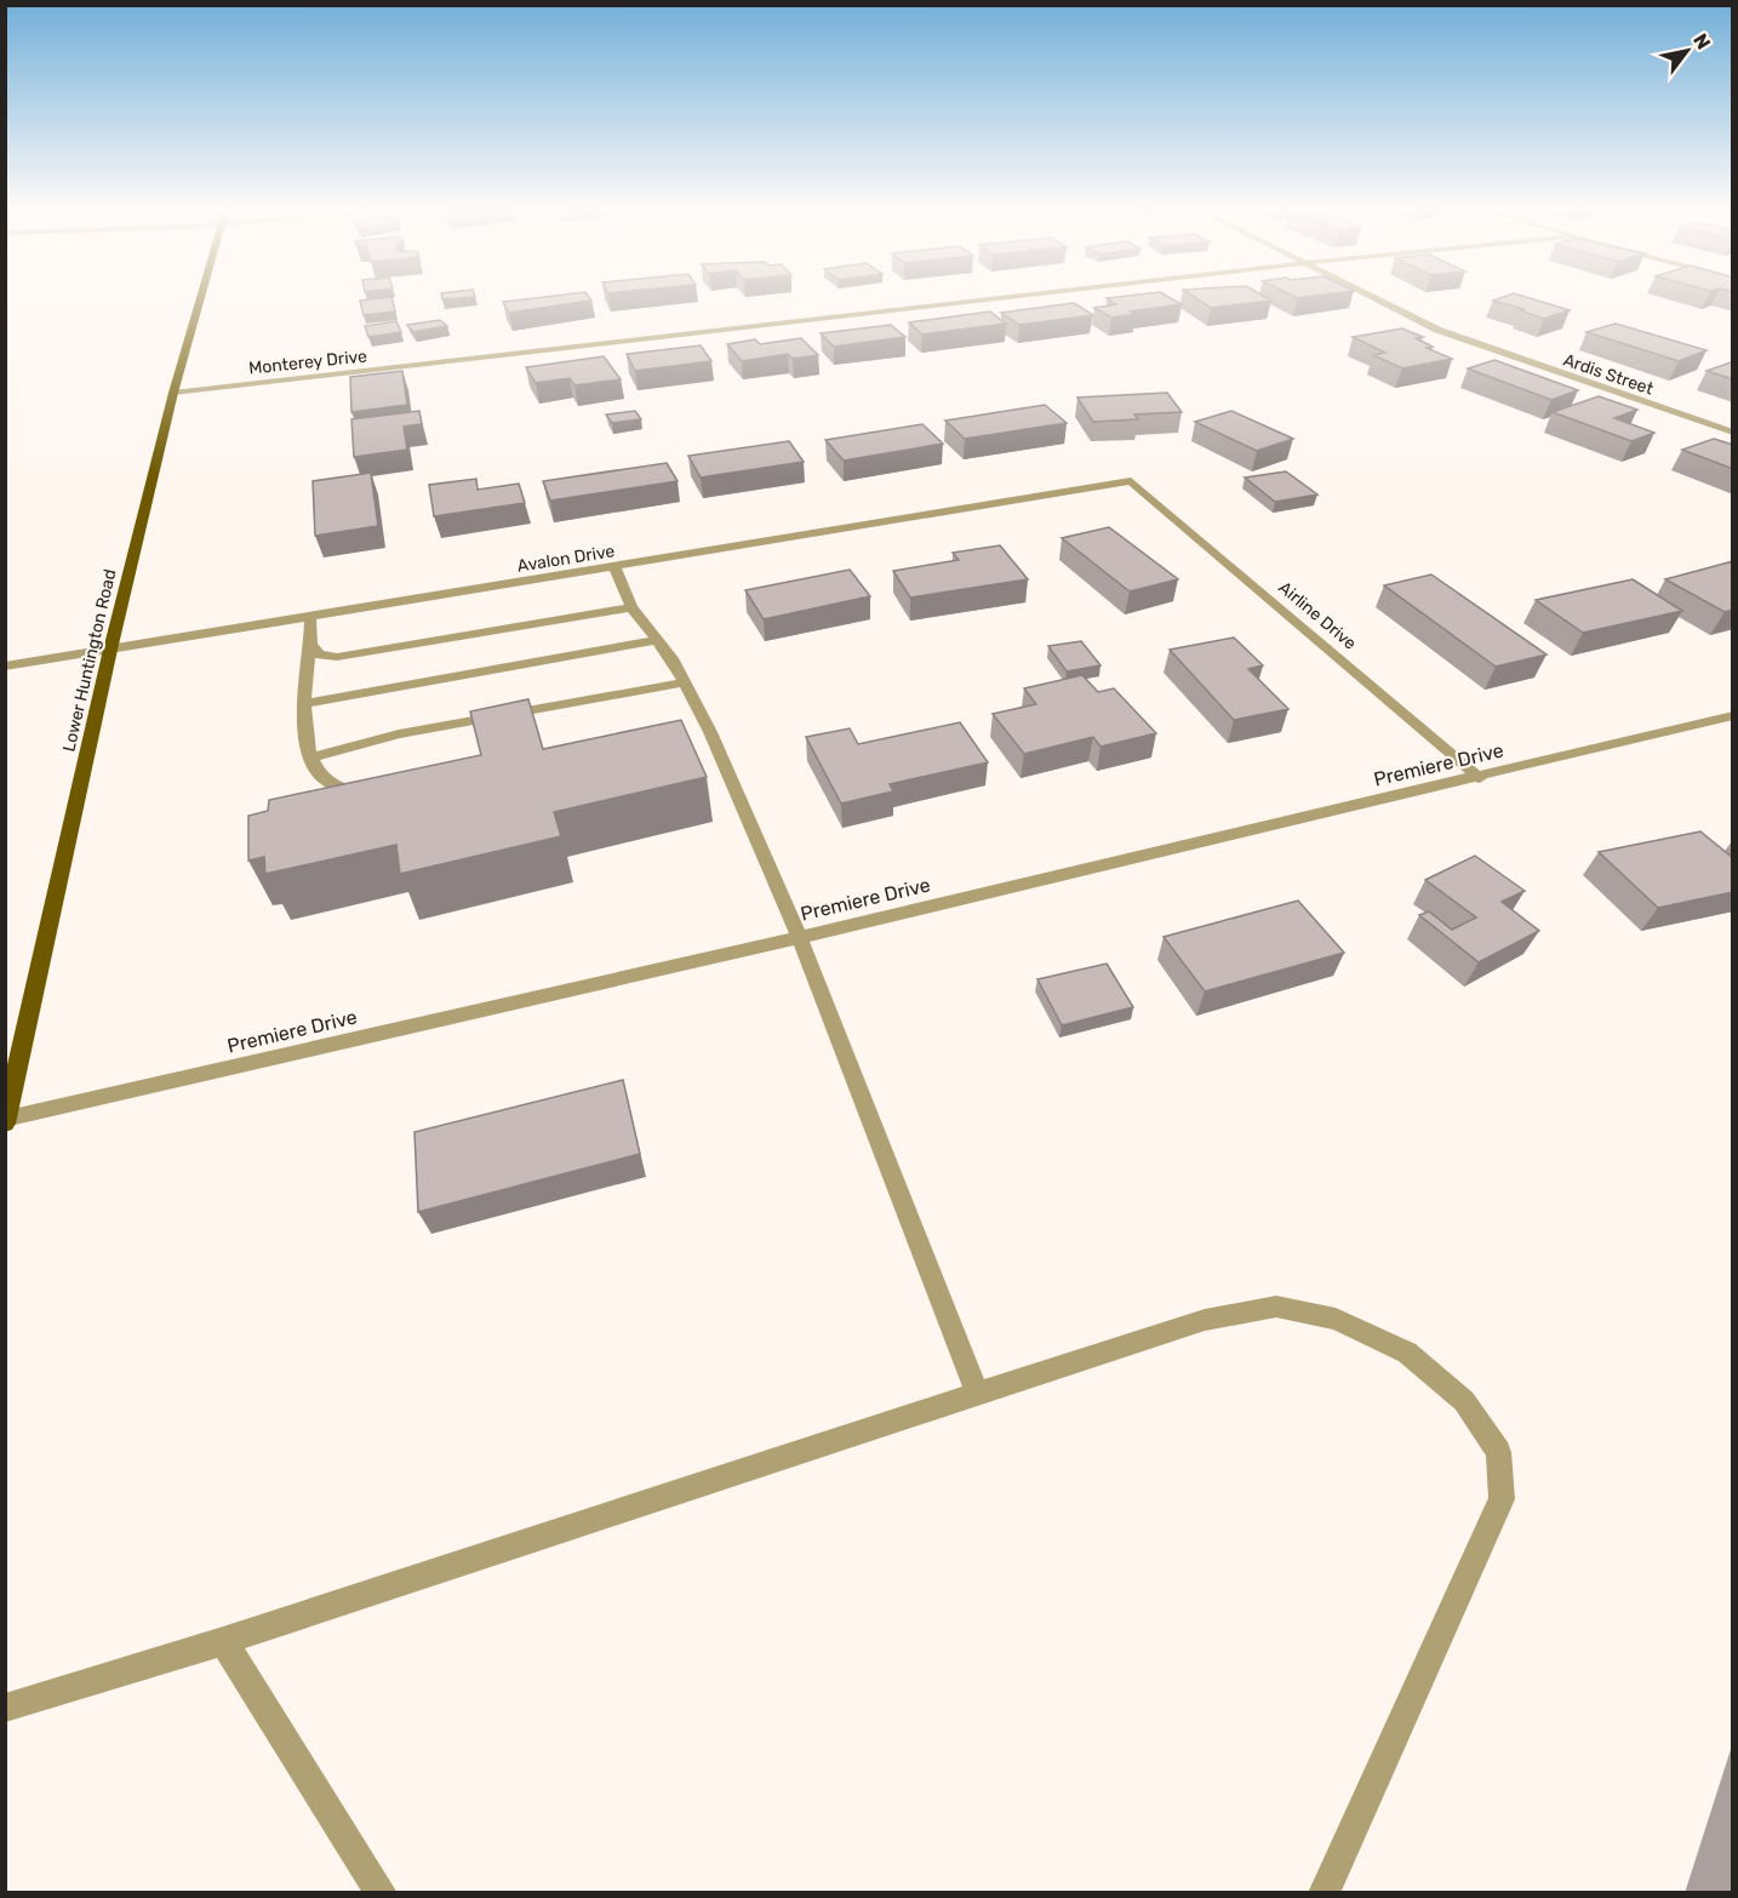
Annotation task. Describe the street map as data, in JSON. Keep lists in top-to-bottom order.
{
  "streets": {
    "main road": ["Lower Huntington Road"],
    "street": [
      "Monterey Drive",
      "Ardis Street",
      "Avalon Drive",
      "Airline Drive",
      "Premiere Drive"
    ]
  },
  "crossings": [
    ["Monterey Drive", "Lower Huntington Road"],
    ["Avalon Drive", "Airline Drive"],
    ["Avalon Drive", "Lower Huntington Road"],
    ["Airline Drive", "Premiere Drive"],
    ["Lower Huntington Road", "Premiere Drive"]
  ],
  "north": "top right"
}
